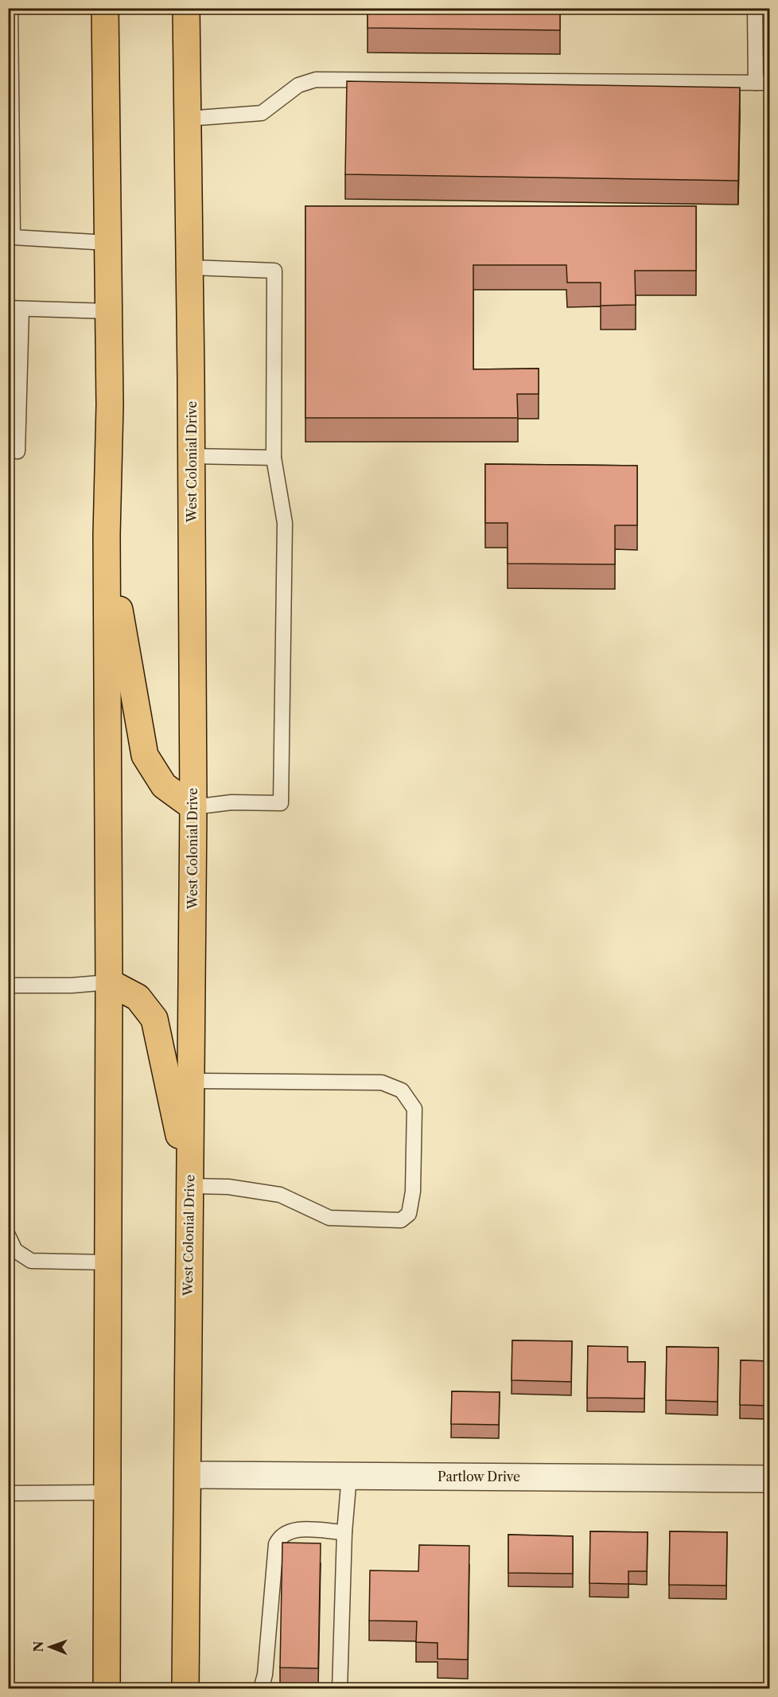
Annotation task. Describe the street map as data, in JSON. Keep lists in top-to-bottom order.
{
  "streets": {
    "highway": ["West Colonial Drive"],
    "street": ["Partlow Drive"]
  },
  "crossings": [
    ["West Colonial Drive", "Partlow Drive"]
  ],
  "north": "left"
}
